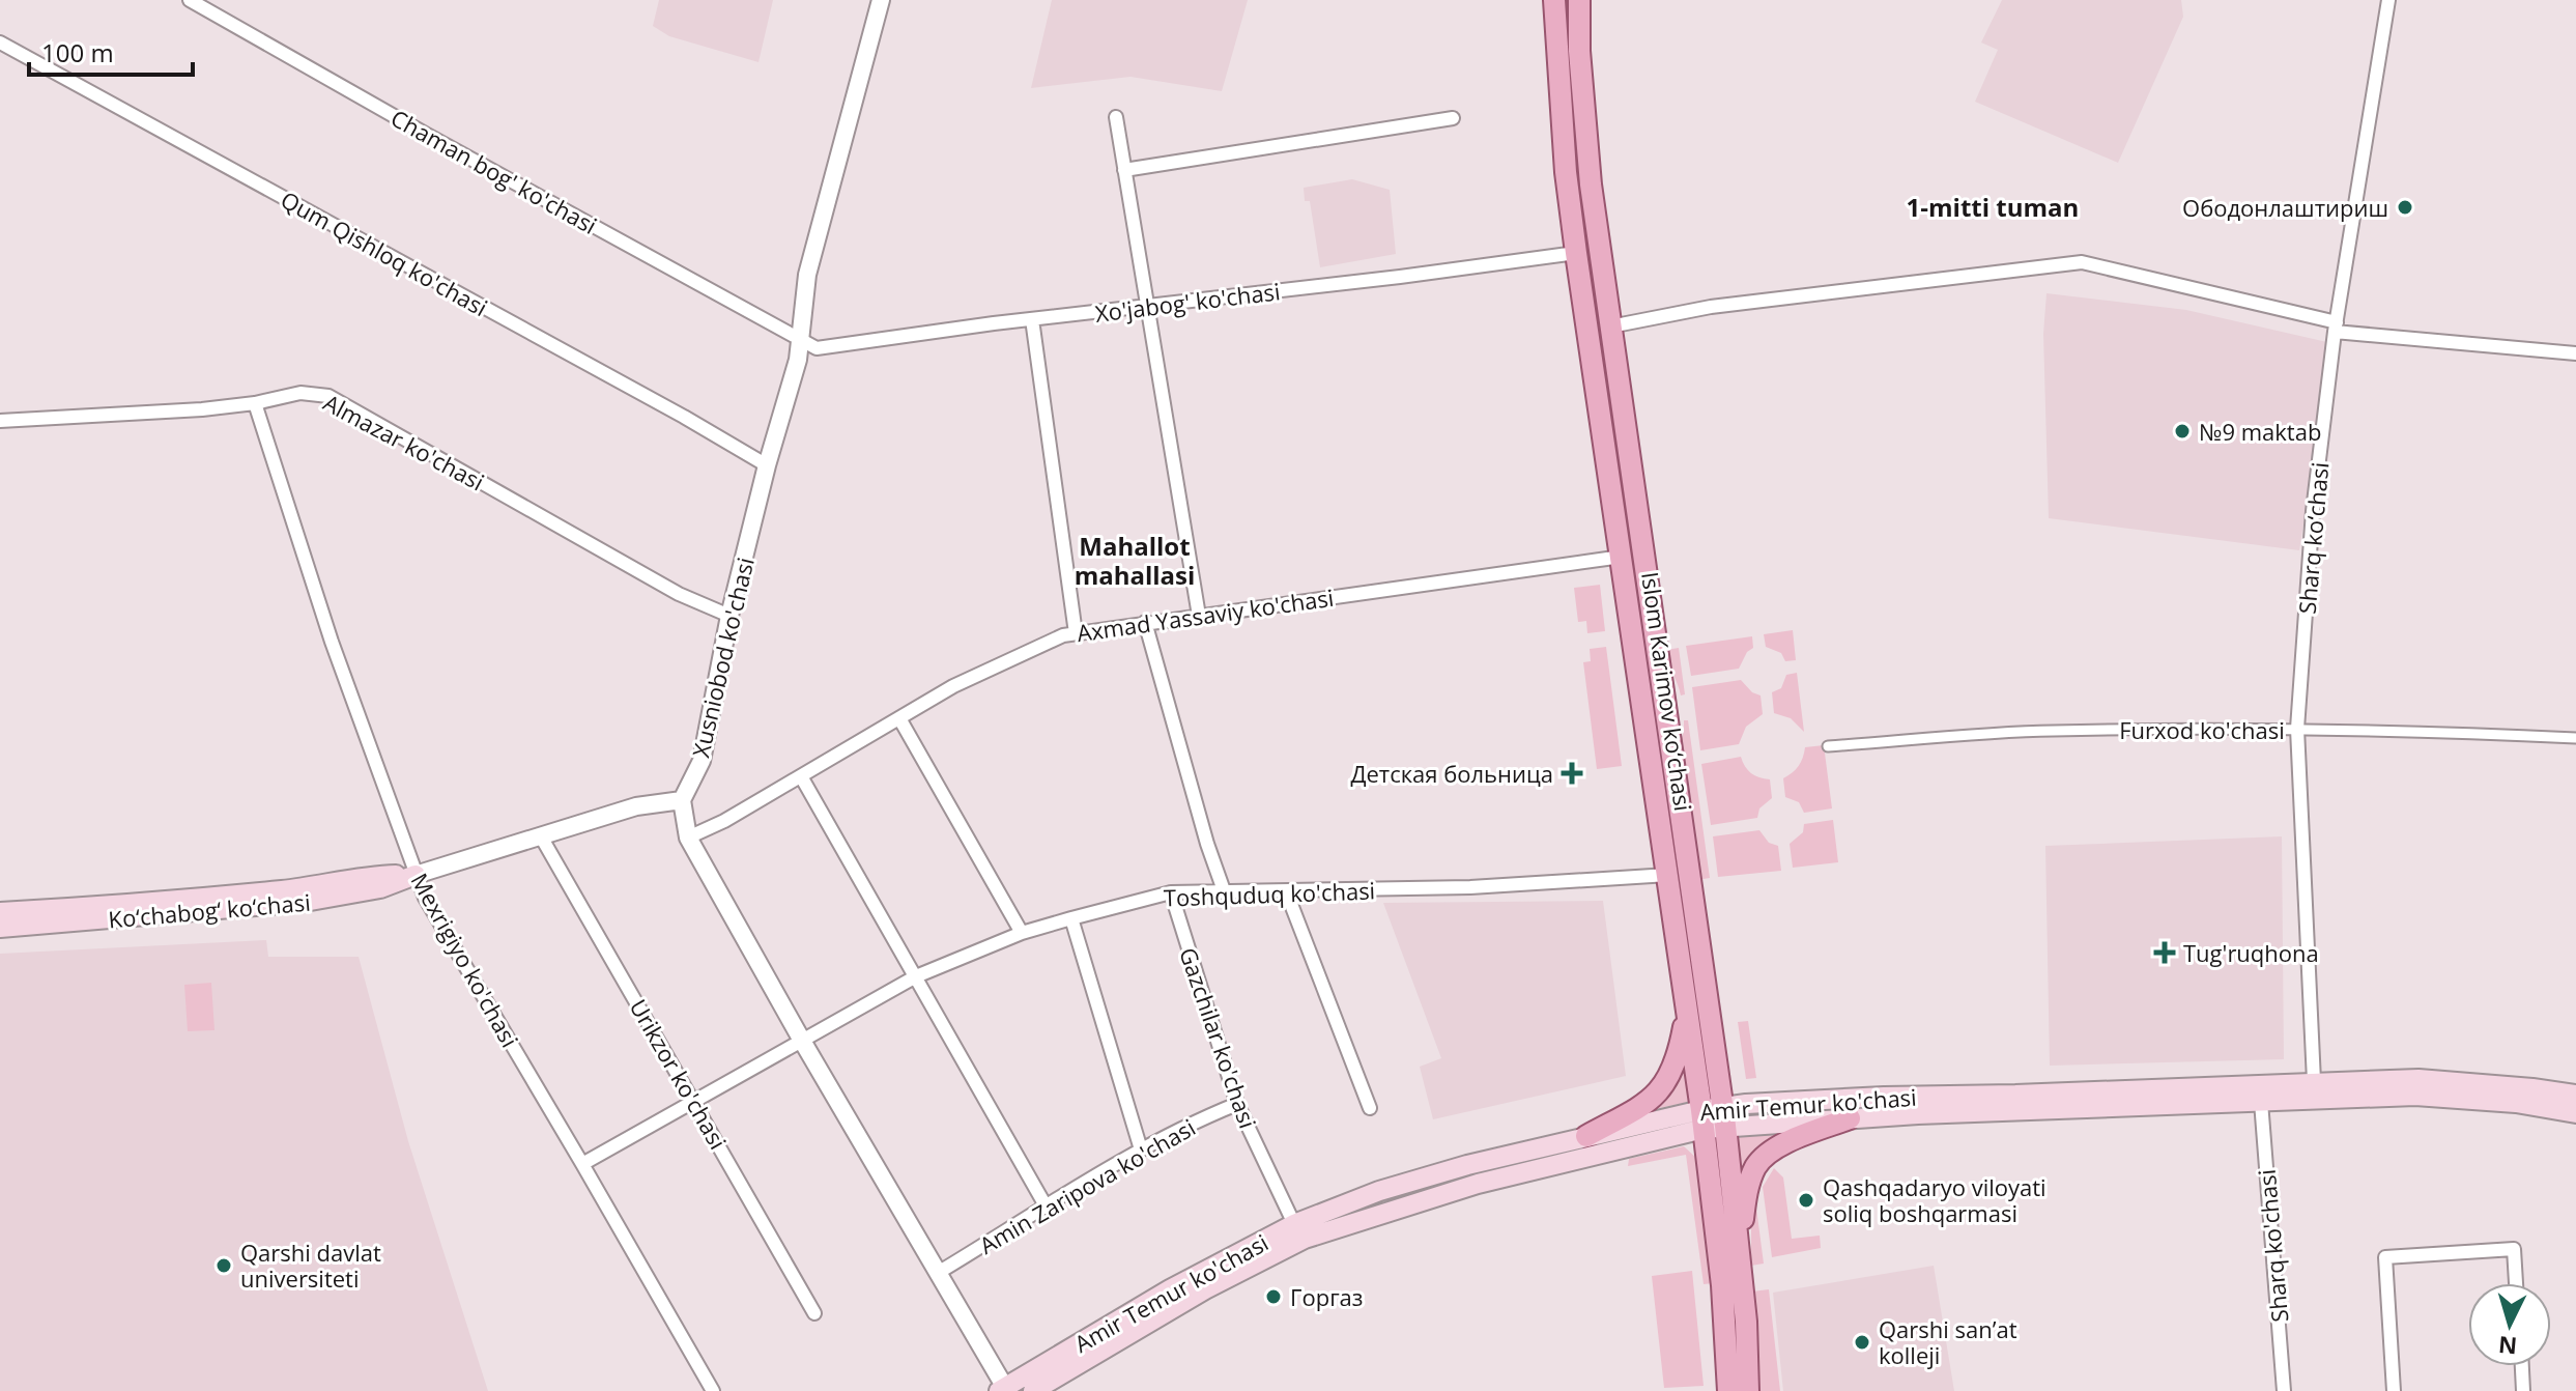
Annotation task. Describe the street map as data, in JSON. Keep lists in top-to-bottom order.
{
  "streets": {
    "main road": ["Islom Karimov ko‘chasi", "Ko‘chabog‘ ko‘chasi", "Amir Temur ko'chasi"],
    "street": [
      "Chaman bog' ko'chasi",
      "Qum Qishloq ko'chasi",
      "Xo'jabog' ko'chasi",
      "Almazar ko'chasi",
      "Sharq ko‘chasi",
      "Axmad Yassaviy ko'chasi",
      "Xusniobod ko'chasi",
      "Furxod ko'chasi",
      "Toshquduq ko'chasi",
      "Mexrigiyo ko'chasi",
      "Gazchilar ko'chasi",
      "Urikzor ko'chasi",
      "Amin Zaripova ko'chasi",
      "Sharq ko'chasi"
    ]
  },
  "crossings": [
    ["Chaman bog' ko'chasi", "Xo'jabog' ko'chasi"],
    ["Chaman bog' ko'chasi", "Xusniobod ko'chasi"],
    ["Qum Qishloq ko'chasi", "Xusniobod ko'chasi"],
    ["Xo'jabog' ko'chasi", "Xusniobod ko'chasi"],
    ["Xo'jabog' ko'chasi", "Islom Karimov ko‘chasi"],
    ["Almazar ko'chasi", "Xusniobod ko'chasi"],
    ["Almazar ko'chasi", "Mexrigiyo ko'chasi"],
    ["Sharq ko‘chasi", "Furxod ko'chasi"],
    ["Sharq ko‘chasi", "Amir Temur ko'chasi"],
    ["Axmad Yassaviy ko'chasi", "Islom Karimov ko‘chasi"],
    ["Xusniobod ko'chasi", "Ko‘chabog‘ ko‘chasi"],
    ["Islom Karimov ko‘chasi", "Toshquduq ko'chasi"],
    ["Islom Karimov ko‘chasi", "Amir Temur ko'chasi"],
    ["Toshquduq ko'chasi", "Mexrigiyo ko'chasi"],
    ["Toshquduq ko'chasi", "Gazchilar ko'chasi"],
    ["Toshquduq ko'chasi", "Urikzor ko'chasi"],
    ["Ko‘chabog‘ ko‘chasi", "Mexrigiyo ko'chasi"],
    ["Ko‘chabog‘ ko‘chasi", "Urikzor ko'chasi"],
    ["Gazchilar ko'chasi", "Amir Temur ko'chasi"],
    ["Gazchilar ko'chasi", "Amin Zaripova ko'chasi"],
    ["Amir Temur ko'chasi", "Sharq ko'chasi"]
  ],
  "districts": ["1-mitti tuman", "Mahallot mahallasi"],
  "places": {
    "other": [
      "Ободонлаштириш",
      "№9 maktab",
      "Qashqadaryo viloyati soliq boshqarmasi",
      "Qarshi davlat universiteti",
      "Горгаз",
      "Qarshi san’at kolleji"
    ],
    "health": ["Детская больница", "Tug'ruqhona"]
  },
  "scale_bar": "100 m",
  "north": "bottom"
}
